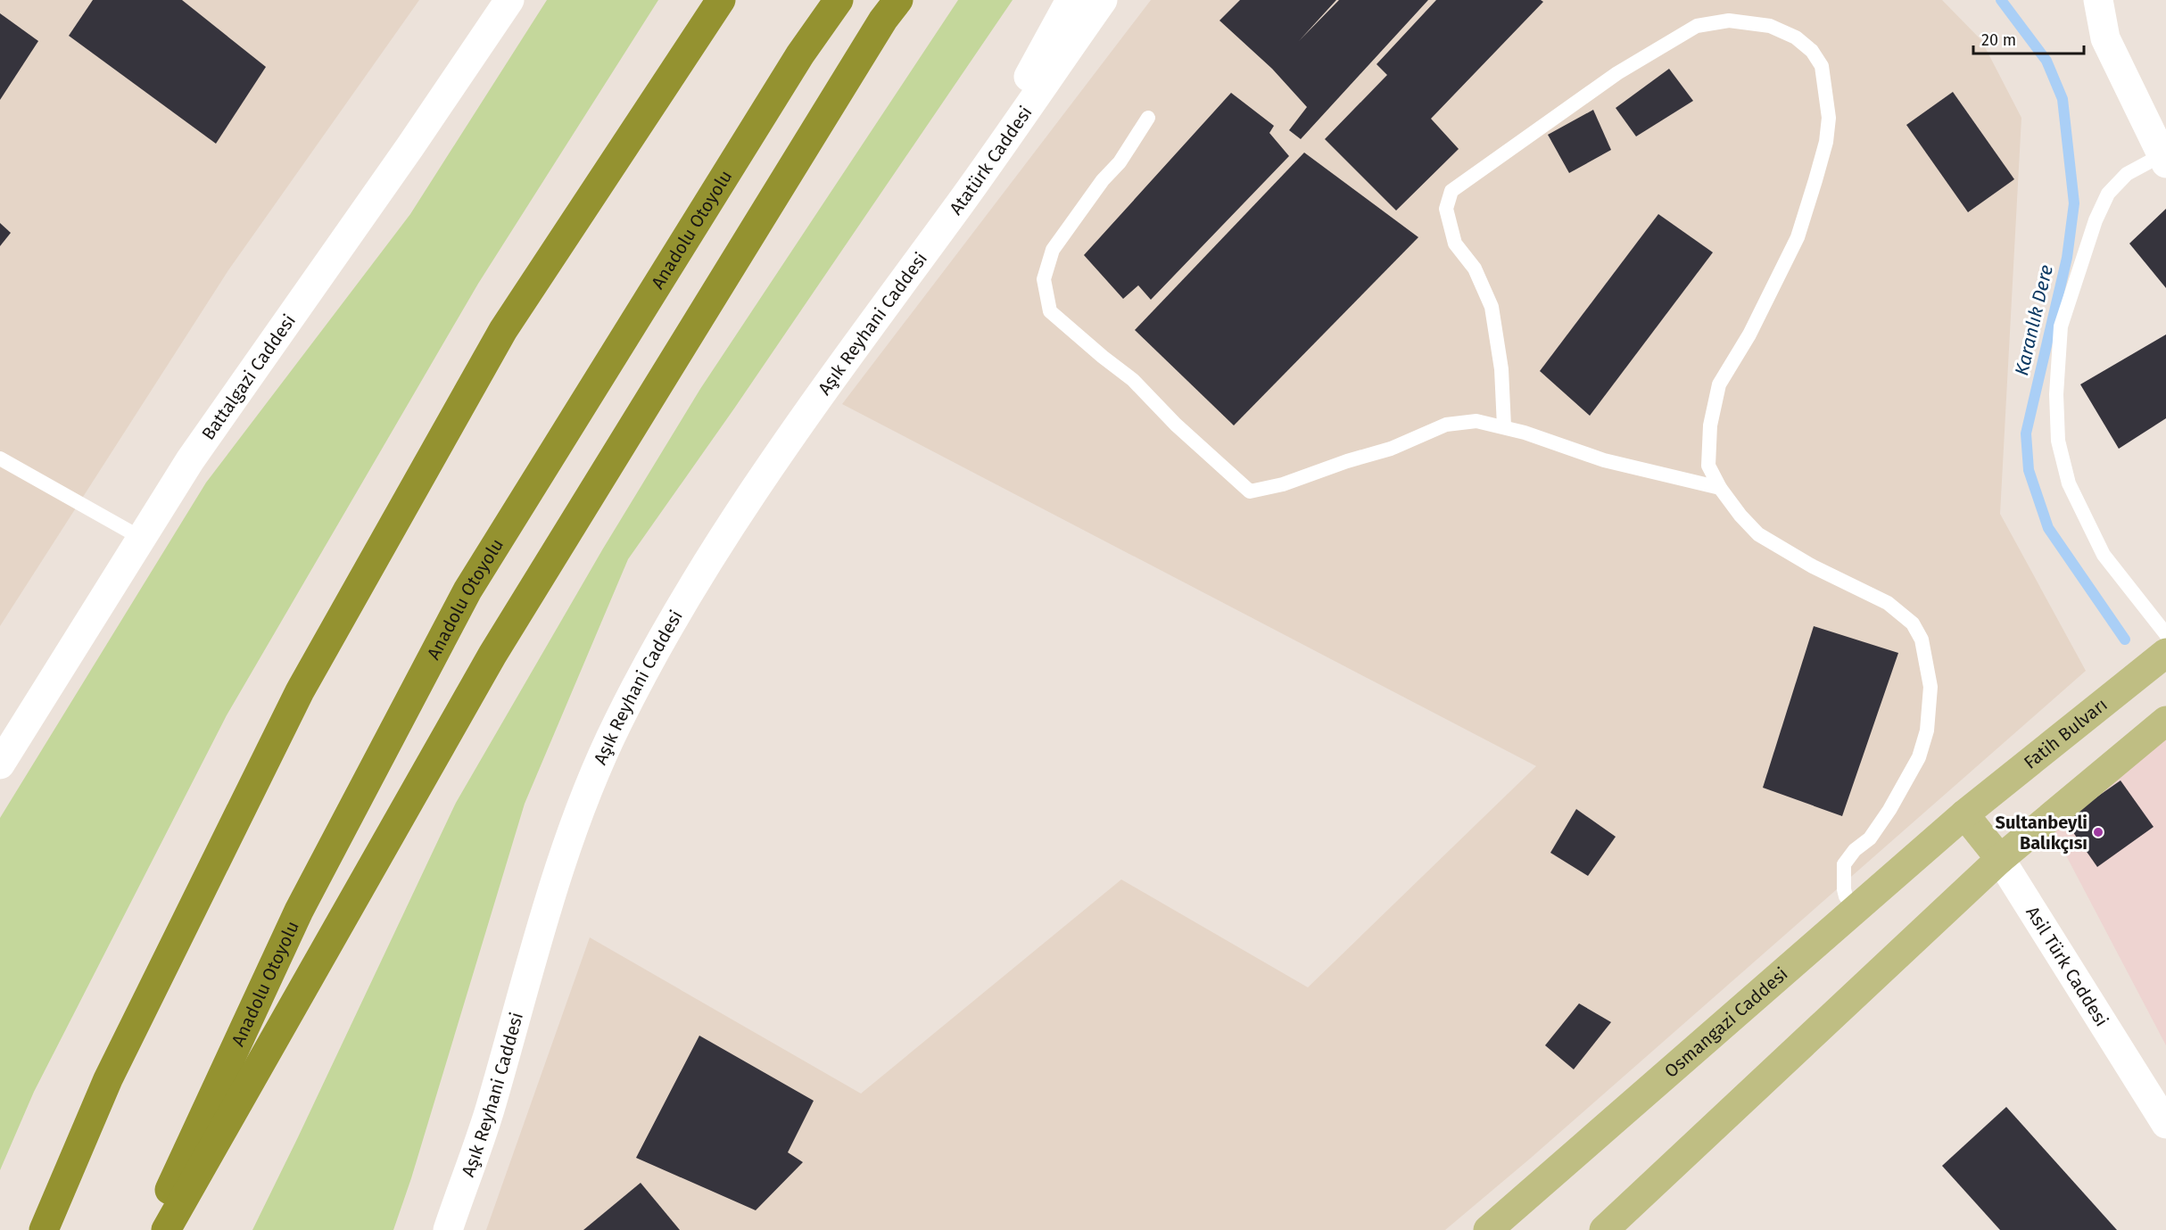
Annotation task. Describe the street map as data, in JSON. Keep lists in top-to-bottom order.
{
  "streets": {
    "highway": ["Anadolu Otoyolu"],
    "main road": [
      "Atatürk Caddesi",
      "Aşık Reyhani Caddesi",
      "Battalgazi Caddesi",
      "Fatih Bulvarı",
      "Asil Türk Caddesi",
      "Osmangazi Caddesi"
    ]
  },
  "crossings": [
    ["Atatürk Caddesi", "Aşık Reyhani Caddesi"],
    ["Fatih Bulvarı", "Asil Türk Caddesi"],
    ["Fatih Bulvarı", "Osmangazi Caddesi"],
    ["Asil Türk Caddesi", "Osmangazi Caddesi"]
  ],
  "water": ["Karanlık Dere"],
  "places": ["Sultanbeyli Balıkçısı"],
  "scale_bar": "20 m"
}
